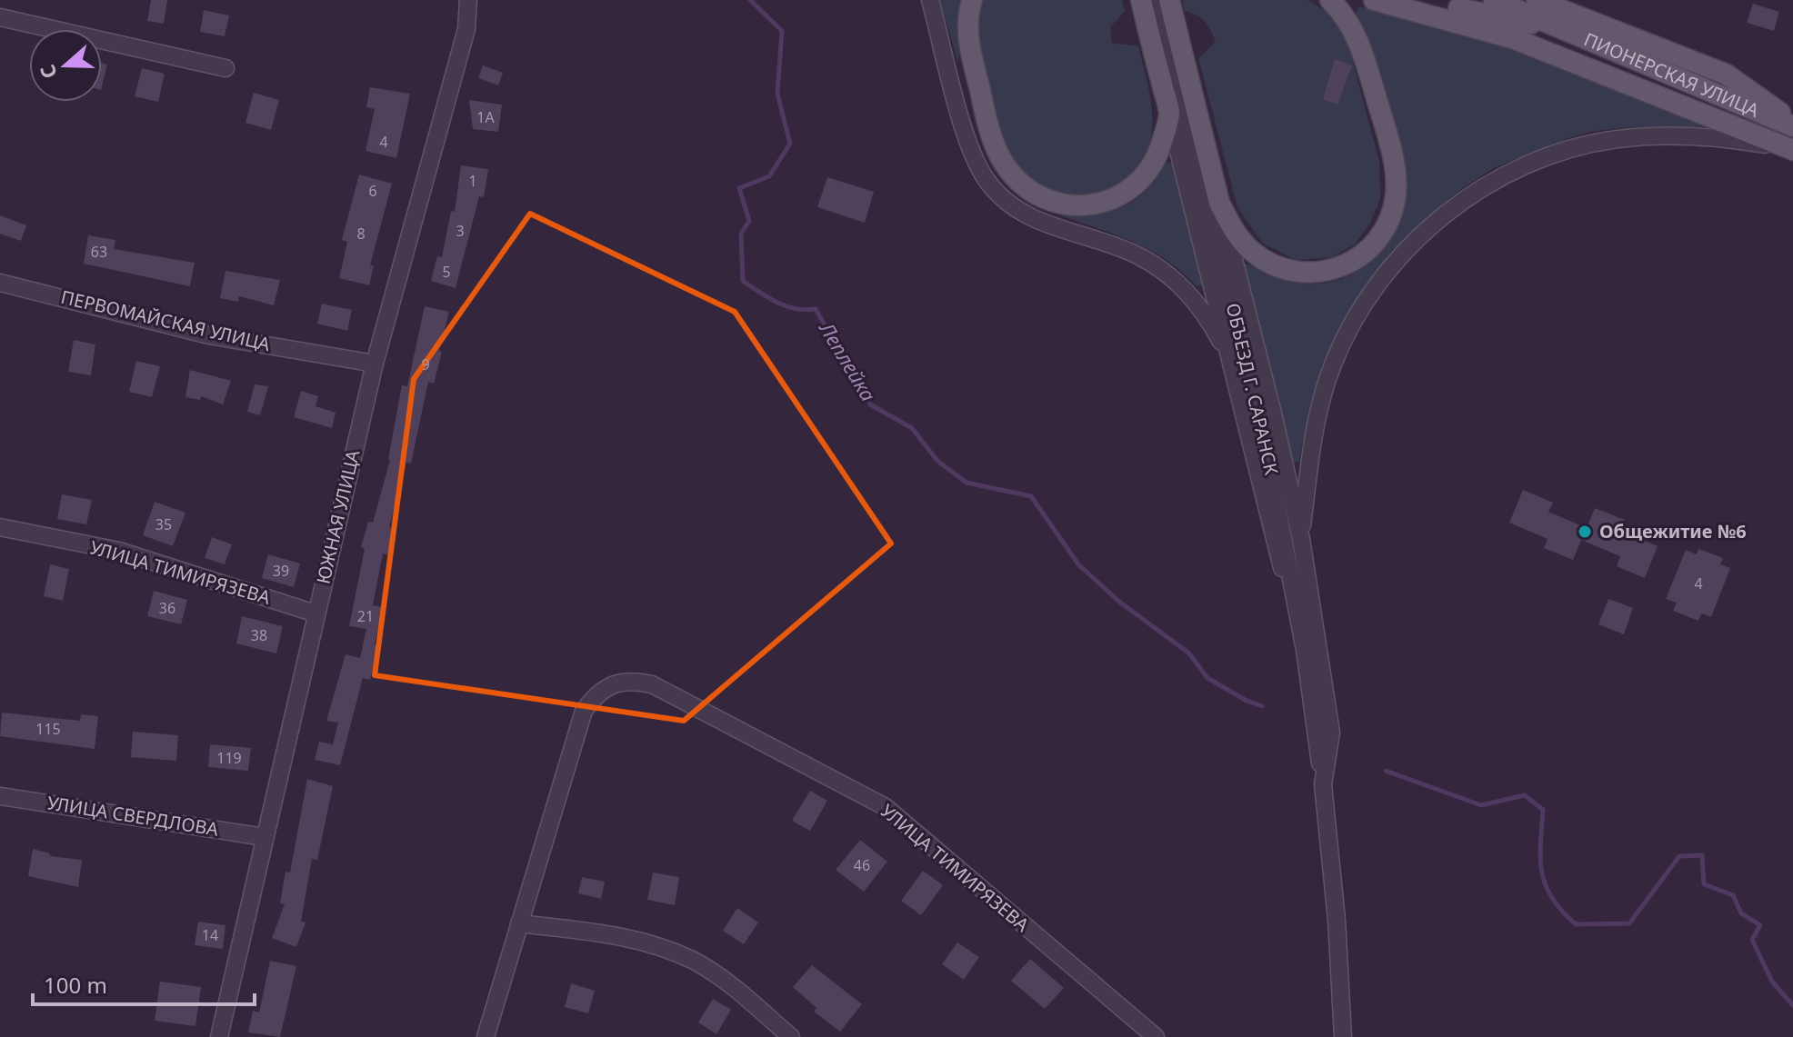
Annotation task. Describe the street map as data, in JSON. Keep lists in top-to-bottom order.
{
  "streets": {
    "main road": ["ПИОНЕРСКАЯ УЛИЦА"],
    "street": [
      "ПЕРВОМАЙСКАЯ УЛИЦА",
      "ОБЪЕЗД Г. САРАНСК",
      "ЮЖНАЯ УЛИЦА",
      "УЛИЦА ТИМИРЯЗЕВА",
      "УЛИЦА СВЕРДЛОВА"
    ]
  },
  "crossings": [
    ["ПЕРВОМАЙСКАЯ УЛИЦА", "ЮЖНАЯ УЛИЦА"],
    ["ЮЖНАЯ УЛИЦА", "УЛИЦА ТИМИРЯЗЕВА"],
    ["ЮЖНАЯ УЛИЦА", "УЛИЦА СВЕРДЛОВА"]
  ],
  "water": ["Леплейка"],
  "places": ["Общежитие №6"],
  "house_numbers": [
    "1А",
    "4",
    "1",
    "6",
    "3",
    "8",
    "63",
    "5",
    "9",
    "35",
    "39",
    "4",
    "36",
    "21",
    "38",
    "115",
    "119",
    "46",
    "14"
  ],
  "scale_bar": "100 m",
  "north": "left"
}
